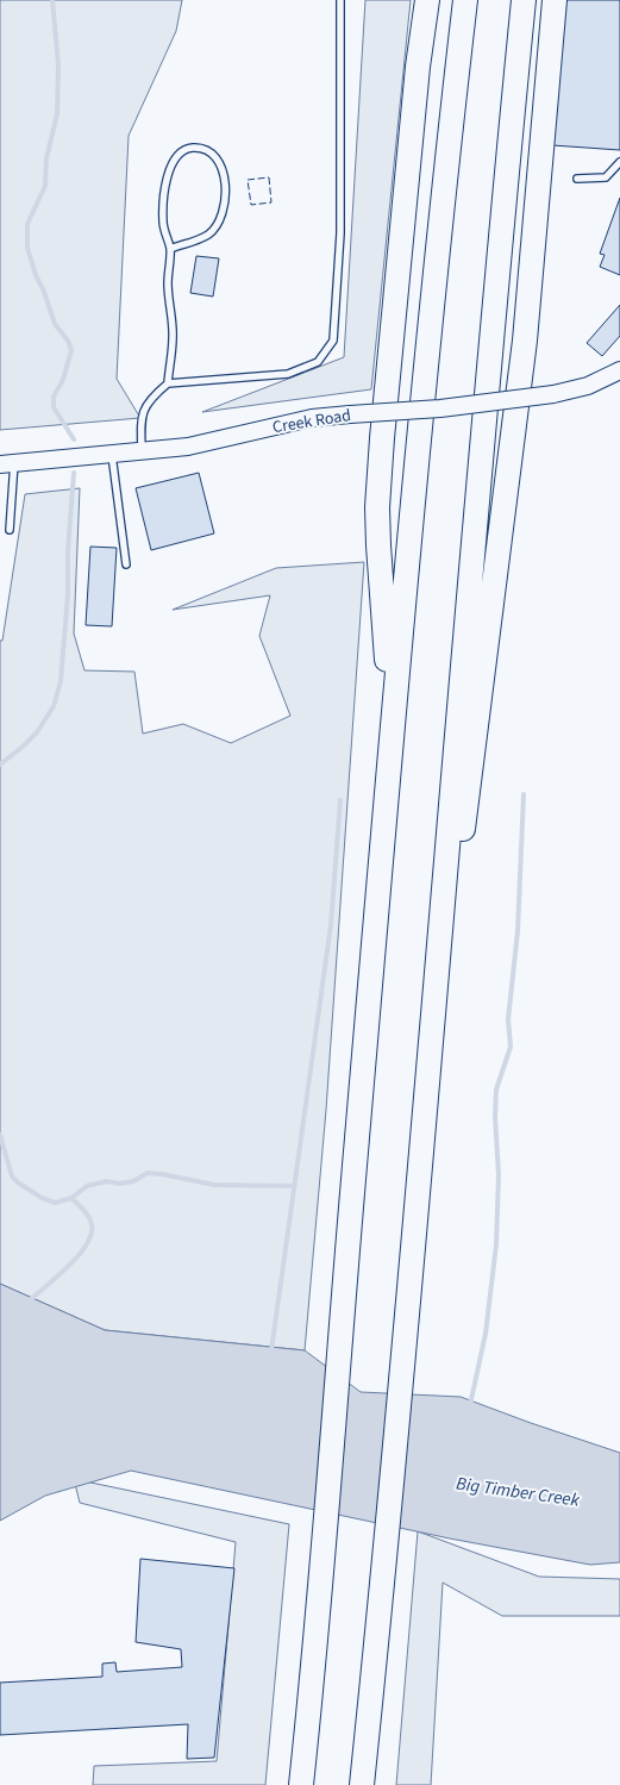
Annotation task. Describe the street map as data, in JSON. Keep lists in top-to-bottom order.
{
  "streets": {
    "street": ["Creek Road"]
  },
  "water": ["Big Timber Creek"]
}
